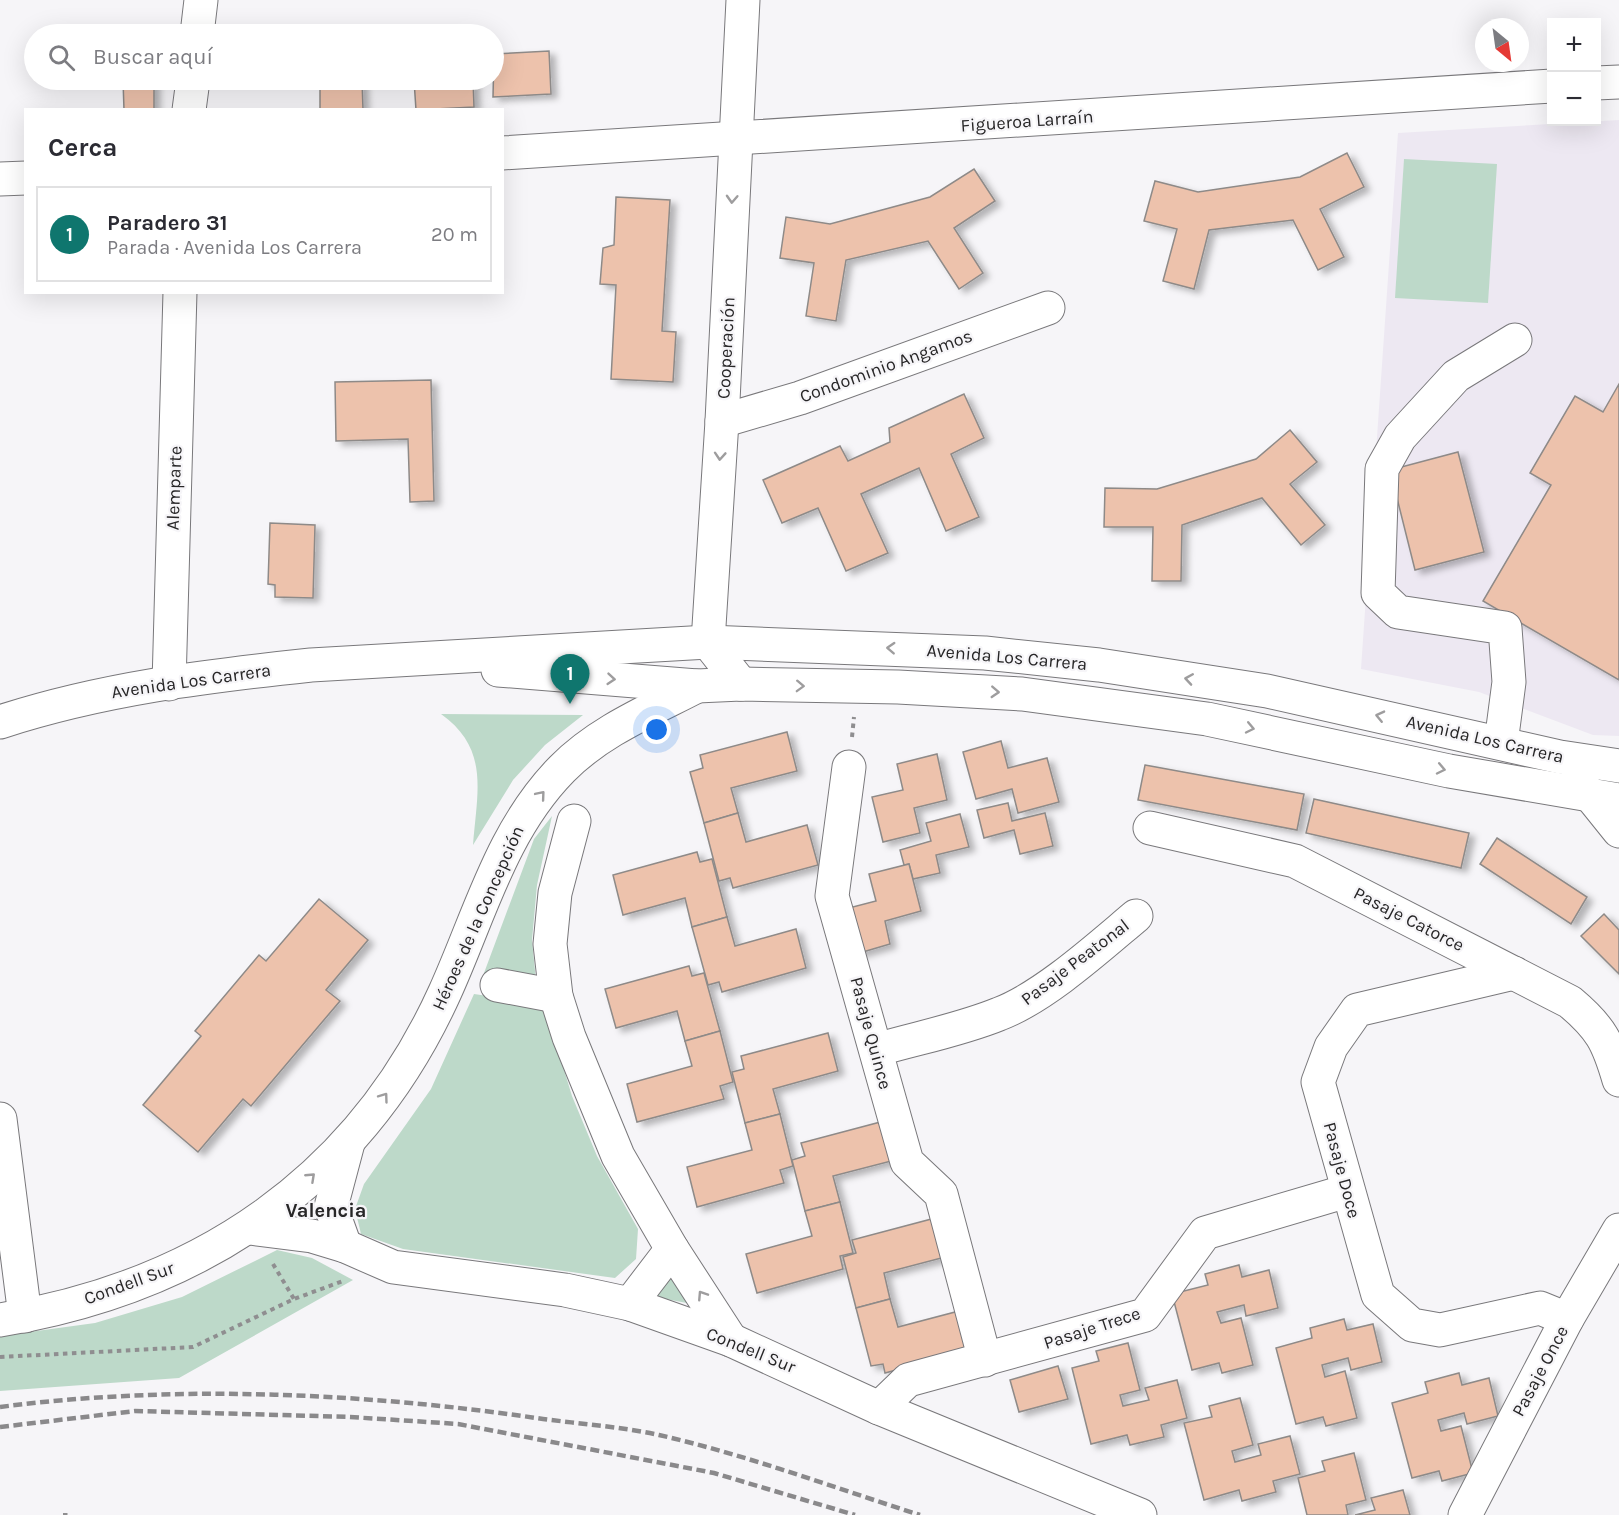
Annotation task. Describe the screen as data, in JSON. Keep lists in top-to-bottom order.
{
  "streets": {
    "street": [
      "Figueroa Larraín",
      "Cooperación",
      "Condominio Angamos",
      "Alemparte",
      "Avenida Los Carrera",
      "Héroes de la Concepción",
      "Pasaje Catorce",
      "Pasaje Peatonal",
      "Pasaje Quince",
      "Pasaje Doce",
      "Condell Sur",
      "Pasaje Trece",
      "Pasaje Once"
    ]
  },
  "crossings": [
    ["Figueroa Larraín", "Cooperación"],
    ["Cooperación", "Condominio Angamos"],
    ["Cooperación", "Avenida Los Carrera"],
    ["Alemparte", "Avenida Los Carrera"],
    ["Avenida Los Carrera", "Héroes de la Concepción"],
    ["Héroes de la Concepción", "Condell Sur"],
    ["Pasaje Catorce", "Pasaje Doce"],
    ["Pasaje Peatonal", "Pasaje Quince"],
    ["Pasaje Quince", "Pasaje Trece"],
    ["Pasaje Doce", "Pasaje Trece"],
    ["Pasaje Doce", "Pasaje Once"],
    ["Condell Sur", "Pasaje Trece"]
  ],
  "one_way": ["Cooperación", "Héroes de la Concepción"],
  "districts": ["Valencia"],
  "north": "bottom right",
  "page": {
    "map_buttons": ["+", "−"],
    "search": "Buscar aquí",
    "heading": "Cerca",
    "list": [
      {
        "mark": "1",
        "name": "Paradero 31",
        "note": "Parada · Avenida Los Carrera",
        "value": "20 m"
      }
    ],
    "pins": "1"
  }
}
